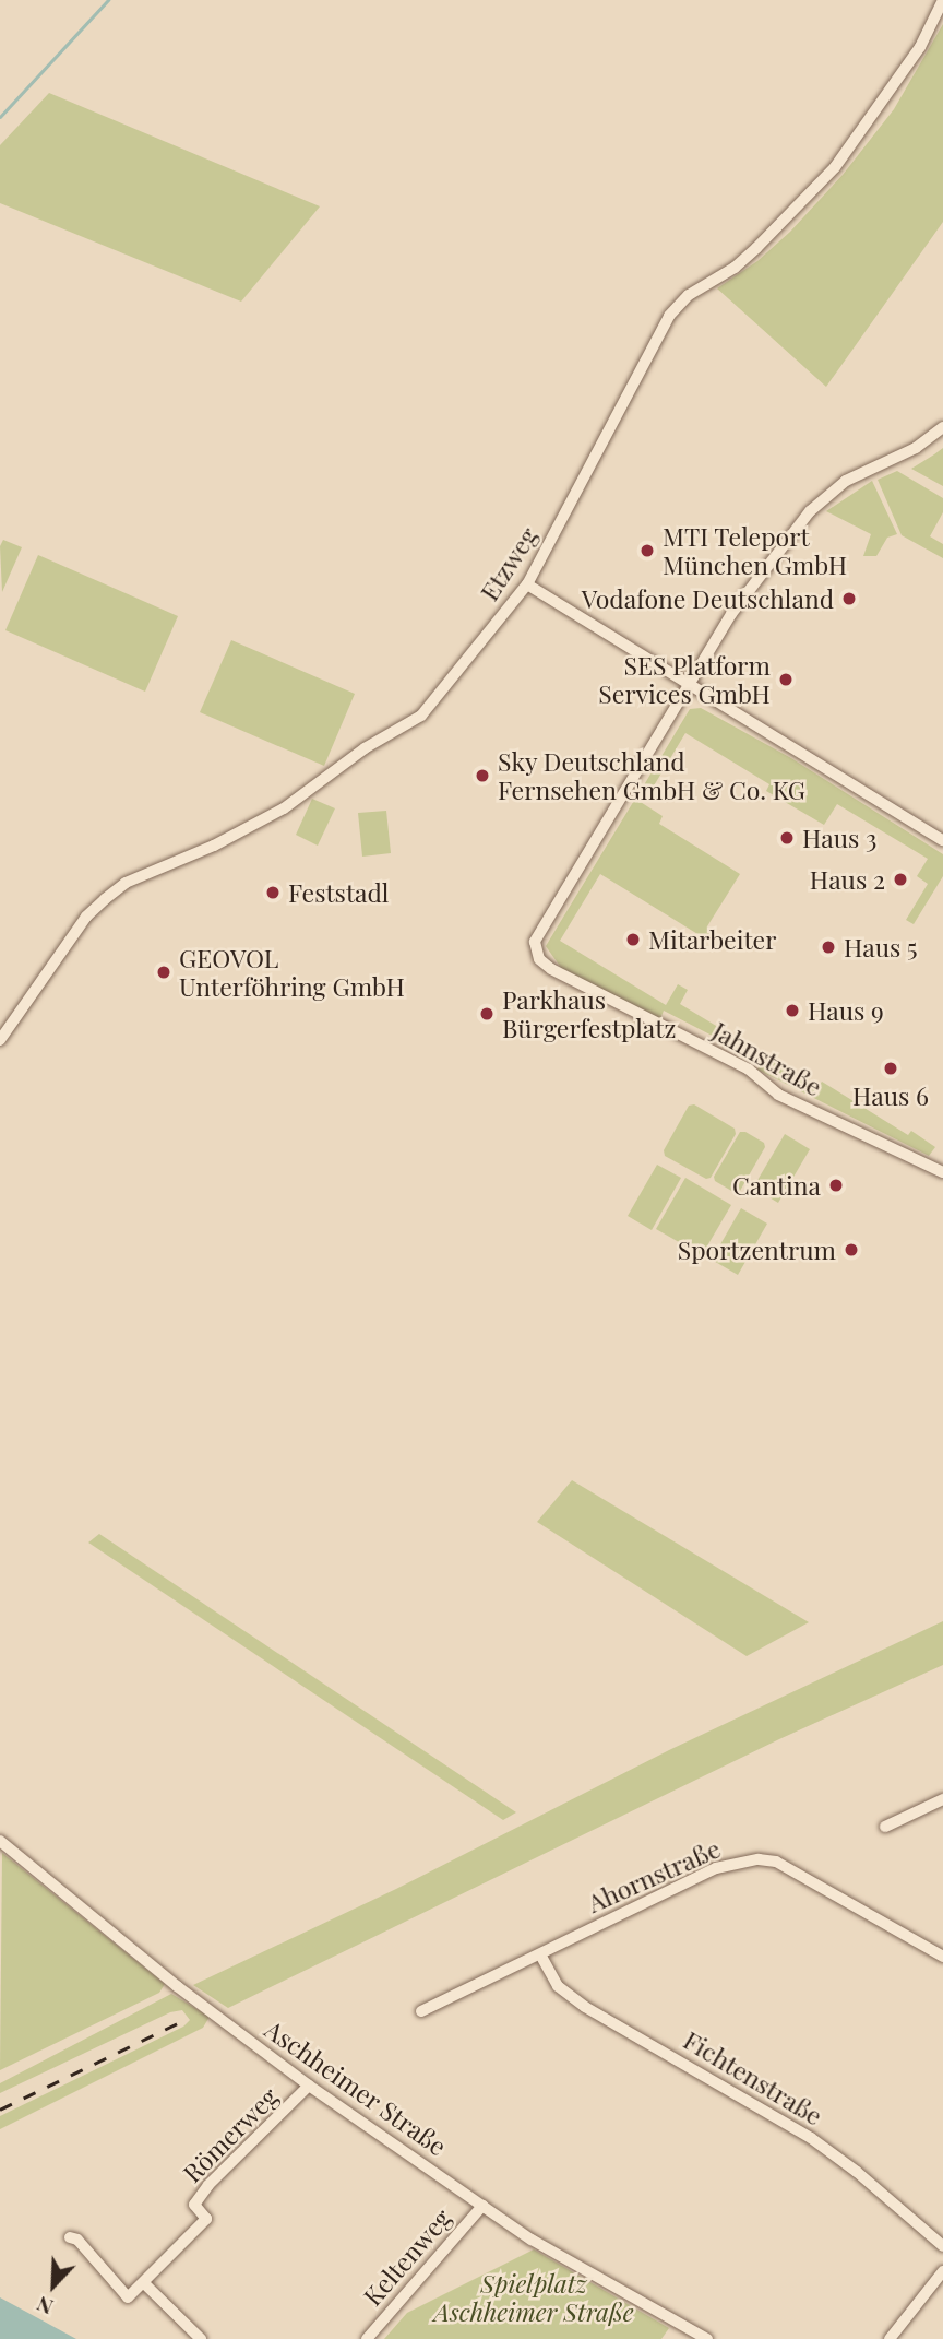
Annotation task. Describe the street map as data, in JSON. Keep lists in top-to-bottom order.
{
  "streets": {
    "street": [
      "Etzweg",
      "Jahnstraße",
      "Ahornstraße",
      "Fichtenstraße",
      "Aschheimer Straße",
      "Römerweg",
      "Keltenweg"
    ]
  },
  "crossings": [
    ["Ahornstraße", "Fichtenstraße"],
    ["Aschheimer Straße", "Römerweg"],
    ["Aschheimer Straße", "Keltenweg"]
  ],
  "parks": ["Spielplatz Aschheimer Straße"],
  "places": [
    "MTI Teleport München GmbH",
    "Vodafone Deutschland",
    "SES Platform Services GmbH",
    "Sky Deutschland Fernsehen GmbH & Co. KG",
    "Haus 3",
    "Haus 2",
    "Feststadl",
    "Mitarbeiter",
    "Haus 5",
    "GEOVOL Unterföhring GmbH",
    "Haus 9",
    "Parkhaus Bürgerfestplatz",
    "Haus 6",
    "Cantina",
    "Sportzentrum"
  ],
  "north": "bottom left"
}
